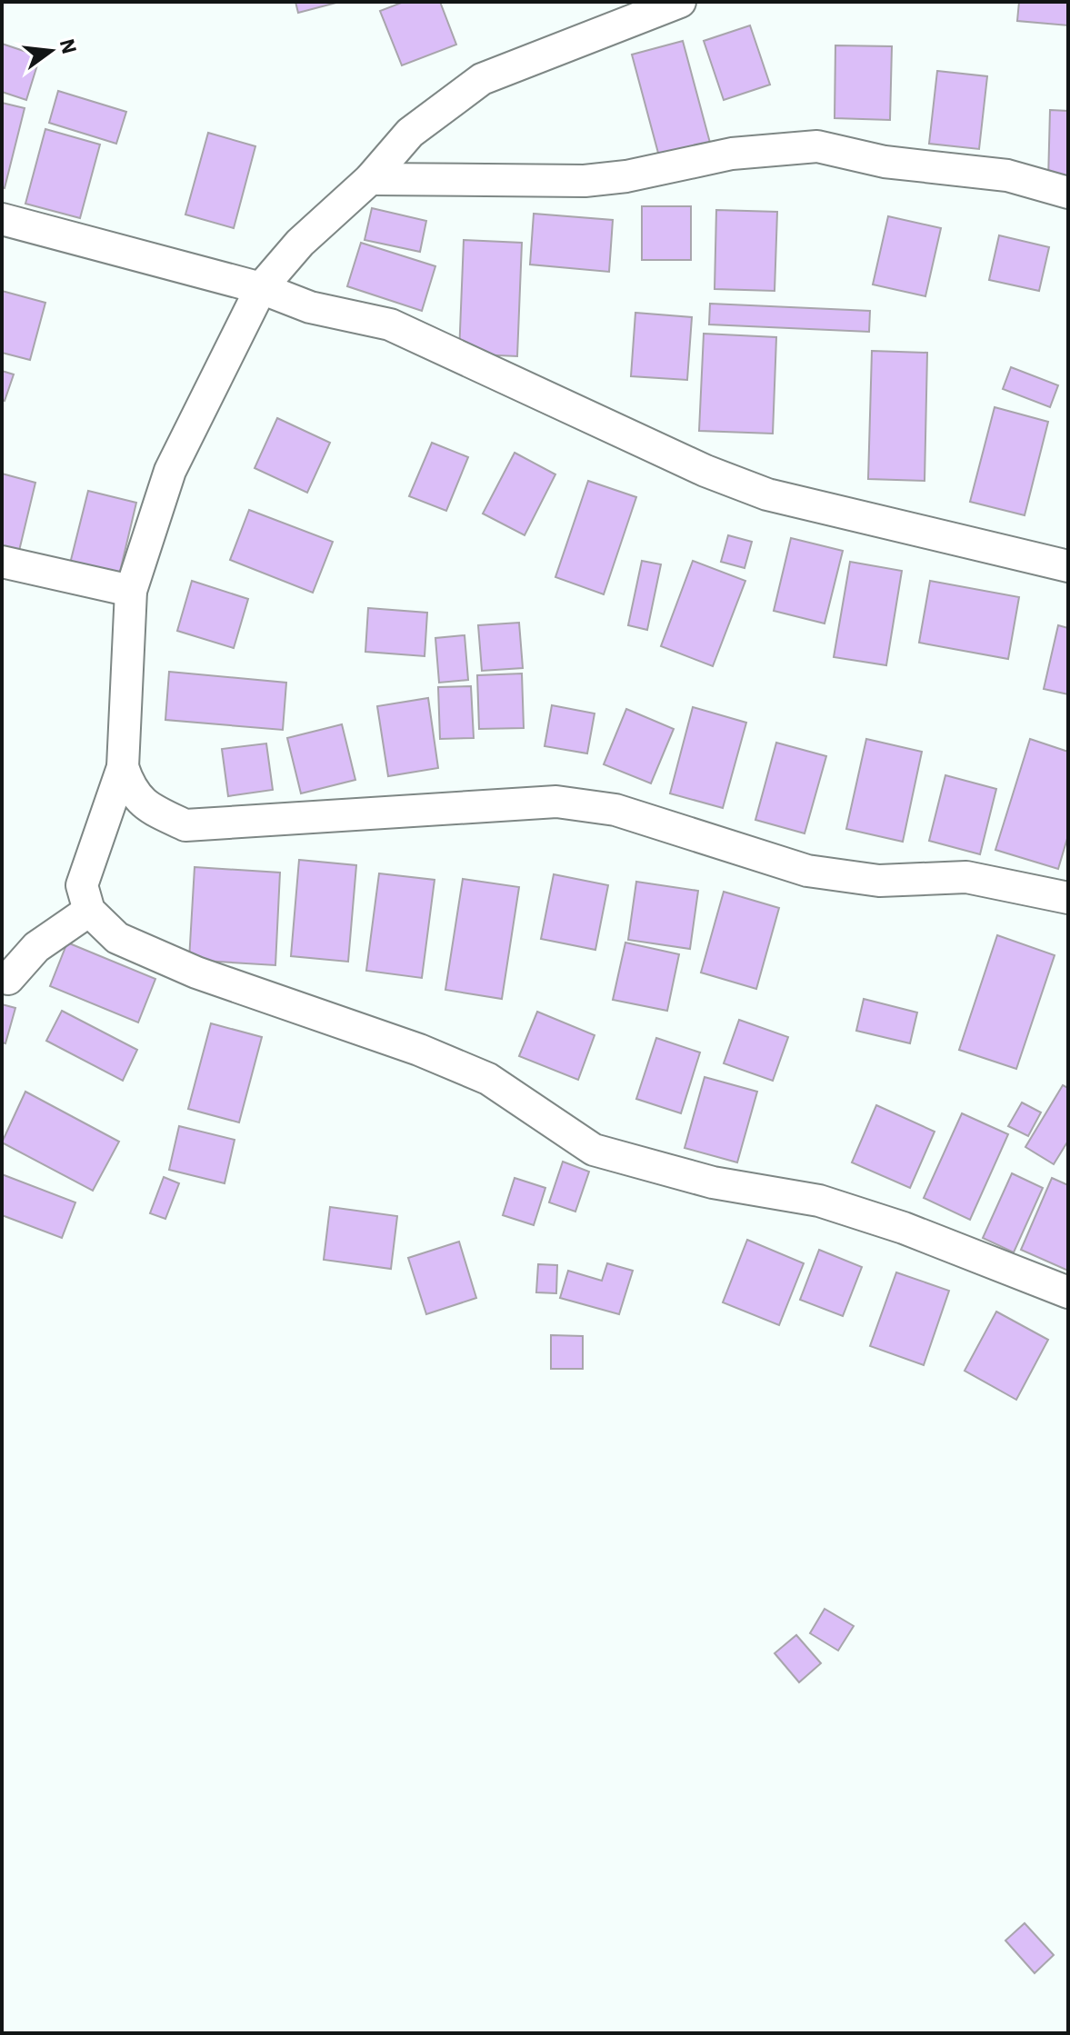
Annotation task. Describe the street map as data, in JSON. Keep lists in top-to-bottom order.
{
  "north": "right"
}
